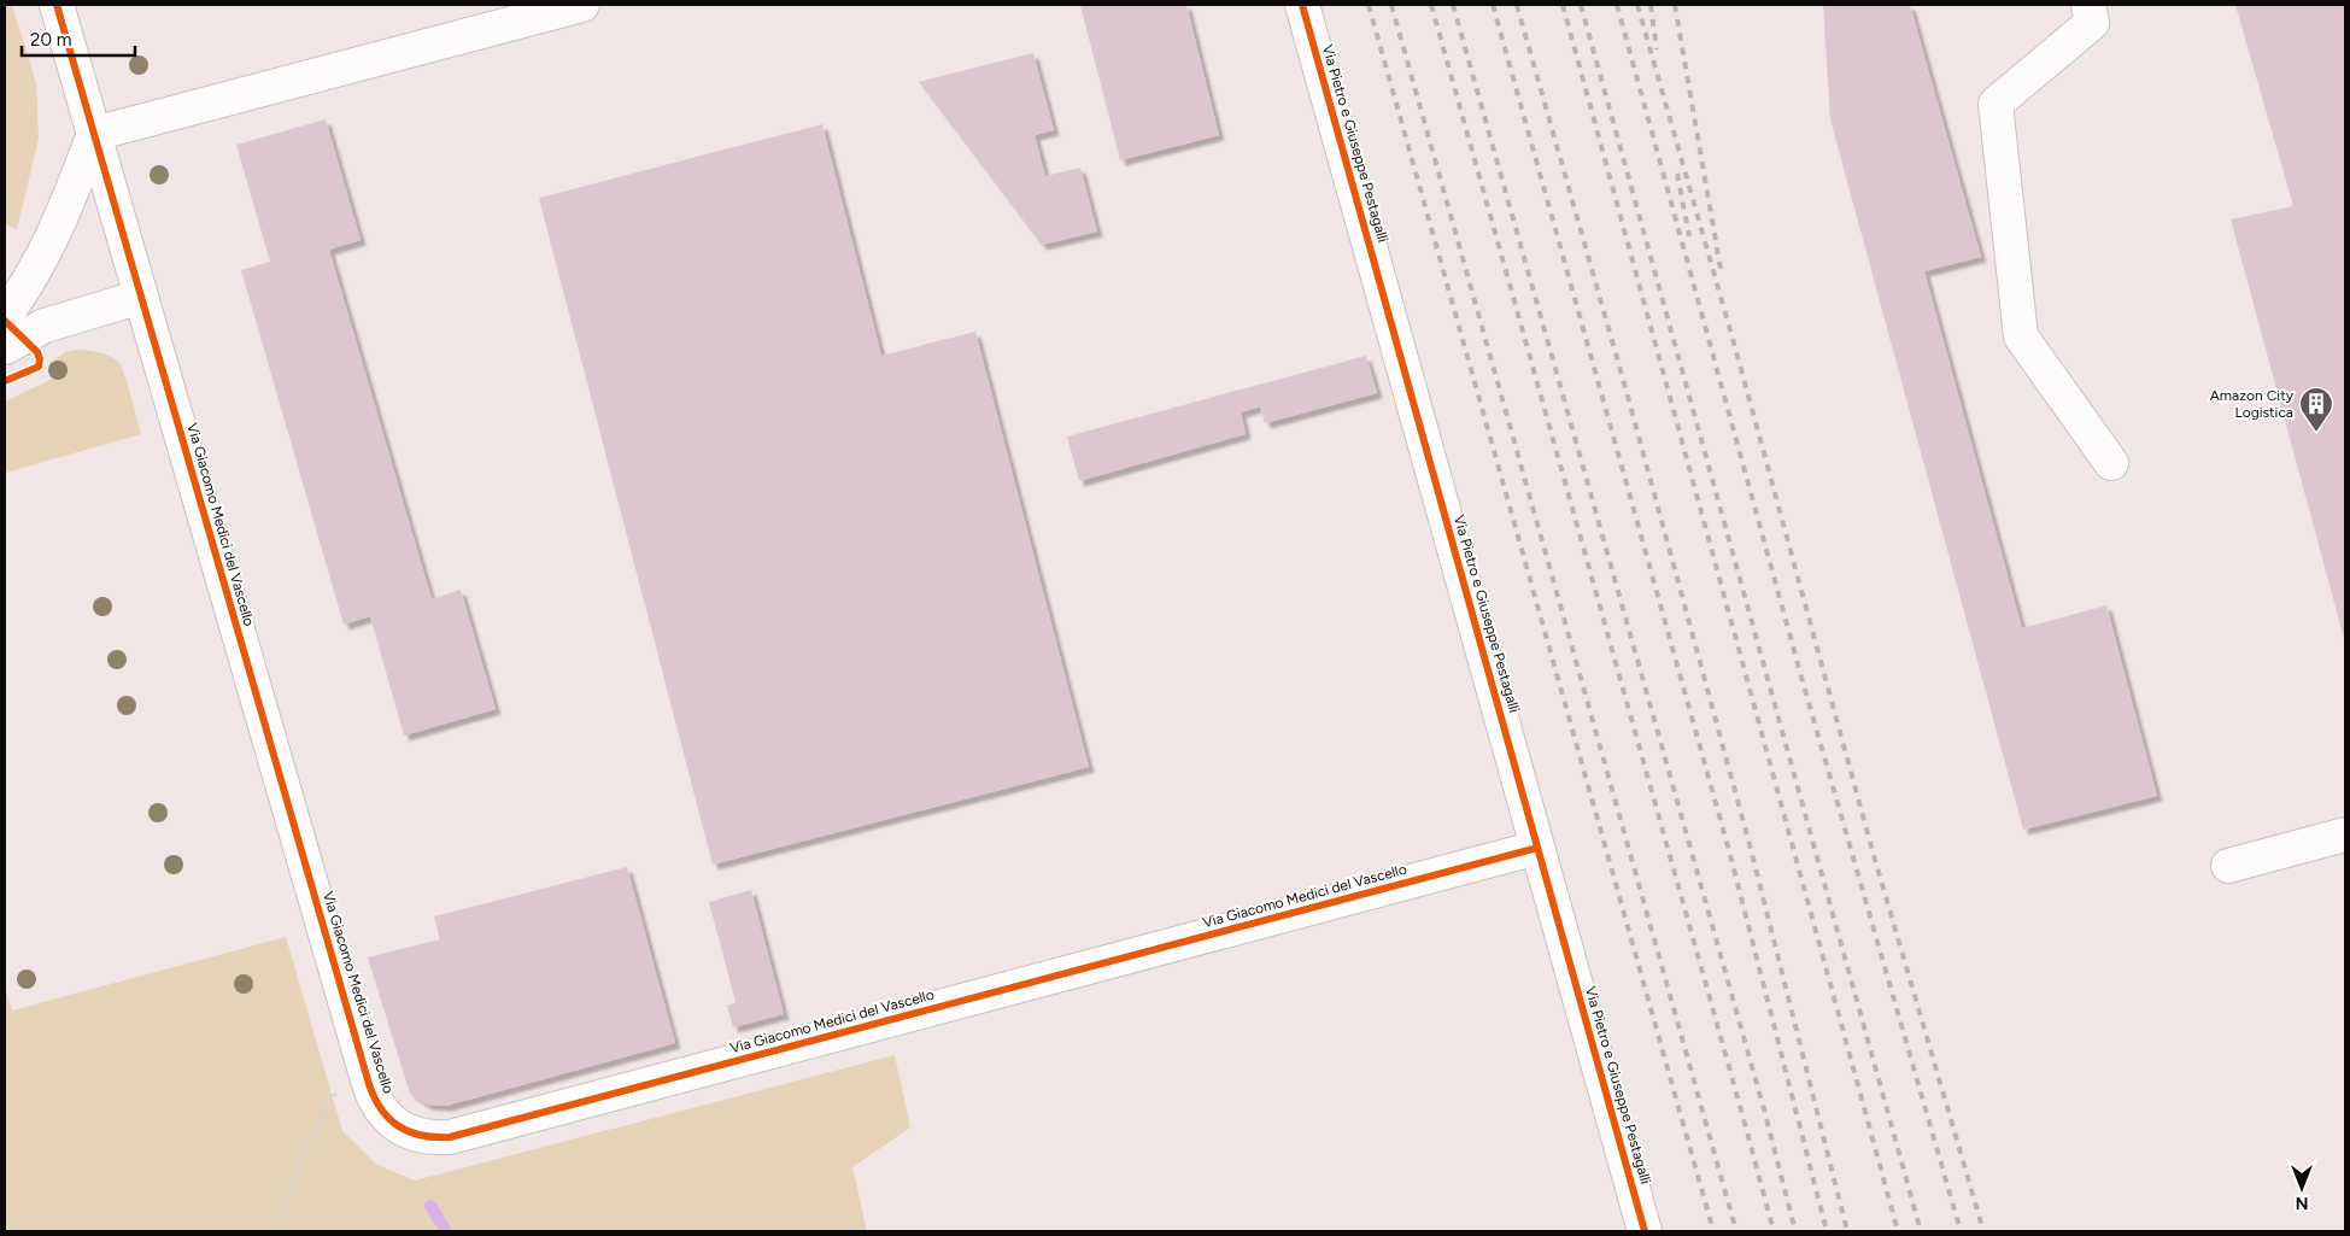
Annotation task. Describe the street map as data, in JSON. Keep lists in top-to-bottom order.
{
  "streets": {
    "street": ["Via Pietro e Giuseppe Pestagalli", "Via Giacomo Medici del Vascello"]
  },
  "crossings": [
    ["Via Pietro e Giuseppe Pestagalli", "Via Giacomo Medici del Vascello"]
  ],
  "places": {
    "building": ["Amazon City Logistica"]
  },
  "scale_bar": "20 m",
  "north": "bottom"
}
